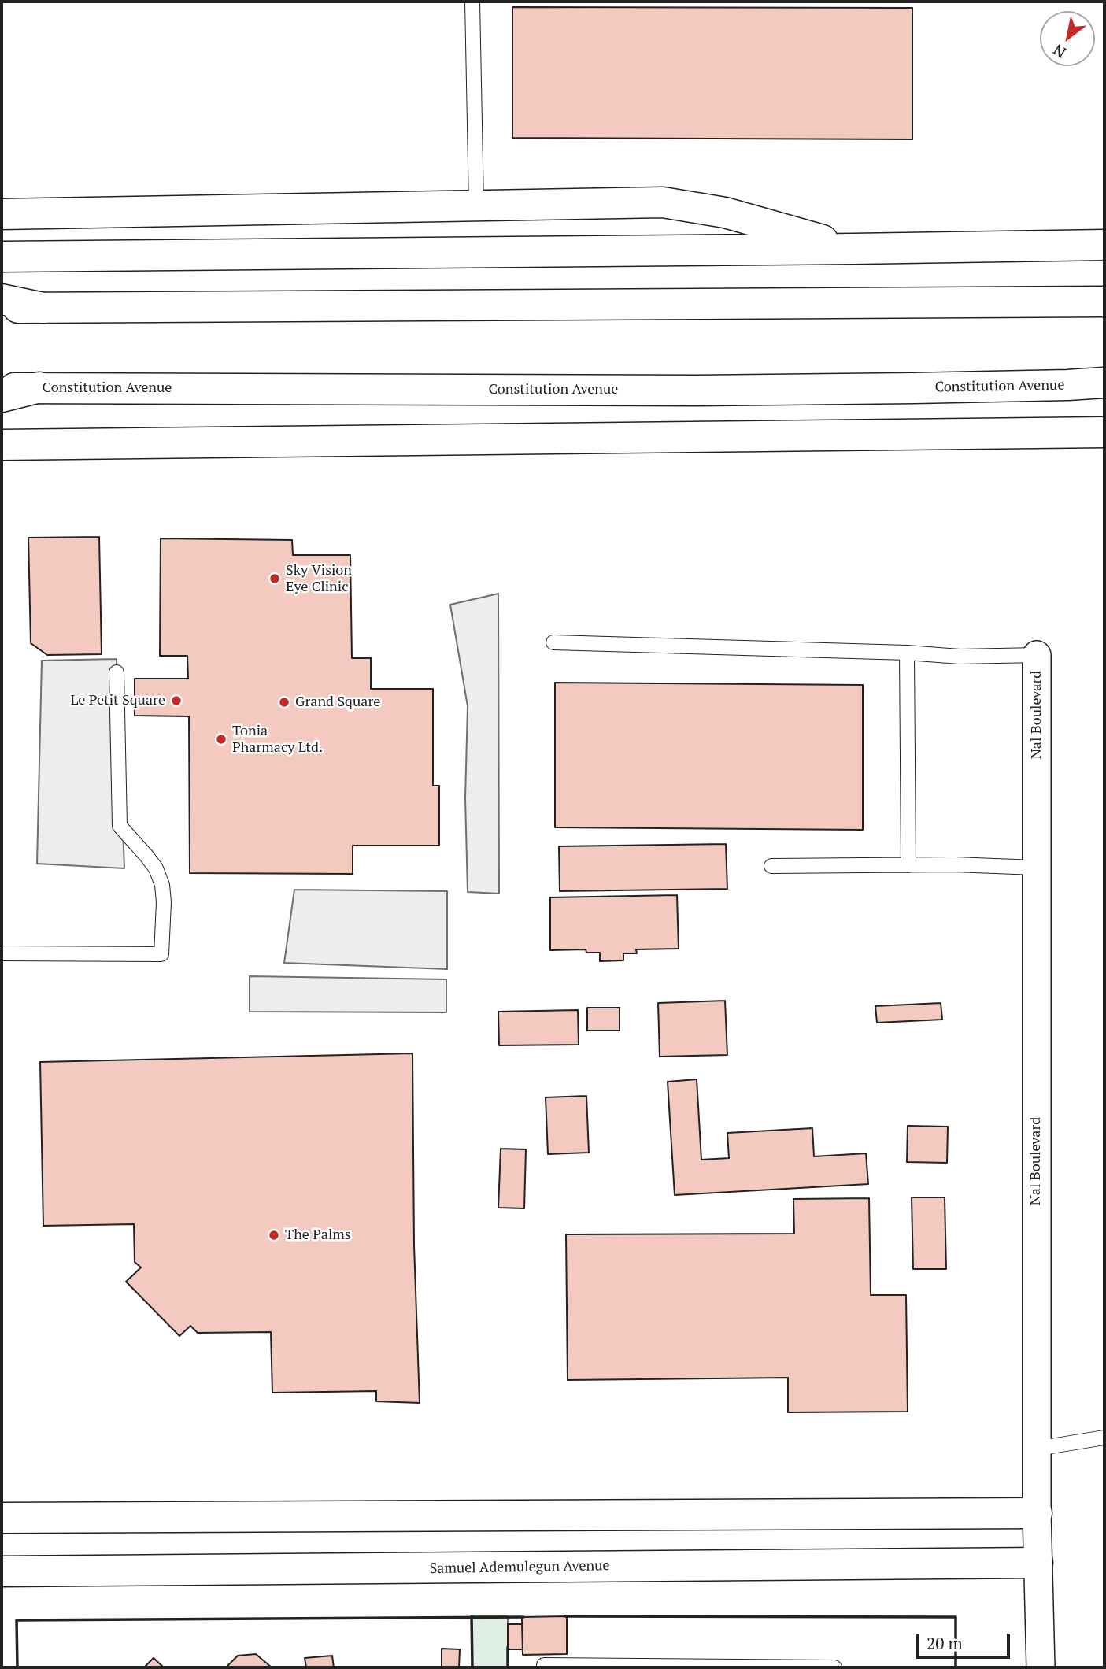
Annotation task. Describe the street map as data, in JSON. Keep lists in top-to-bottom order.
{
  "streets": {
    "main road": ["Constitution Avenue", "Samuel Ademulegun Avenue"],
    "street": ["Nal Boulevard"]
  },
  "crossings": [
    ["Nal Boulevard", "Samuel Ademulegun Avenue"]
  ],
  "places": [
    "Sky Vision Eye Clinic",
    "Le Petit Square",
    "Grand Square",
    "Tonia Pharmacy Ltd.",
    "The Palms"
  ],
  "scale_bar": "20 m",
  "north": "bottom left"
}
